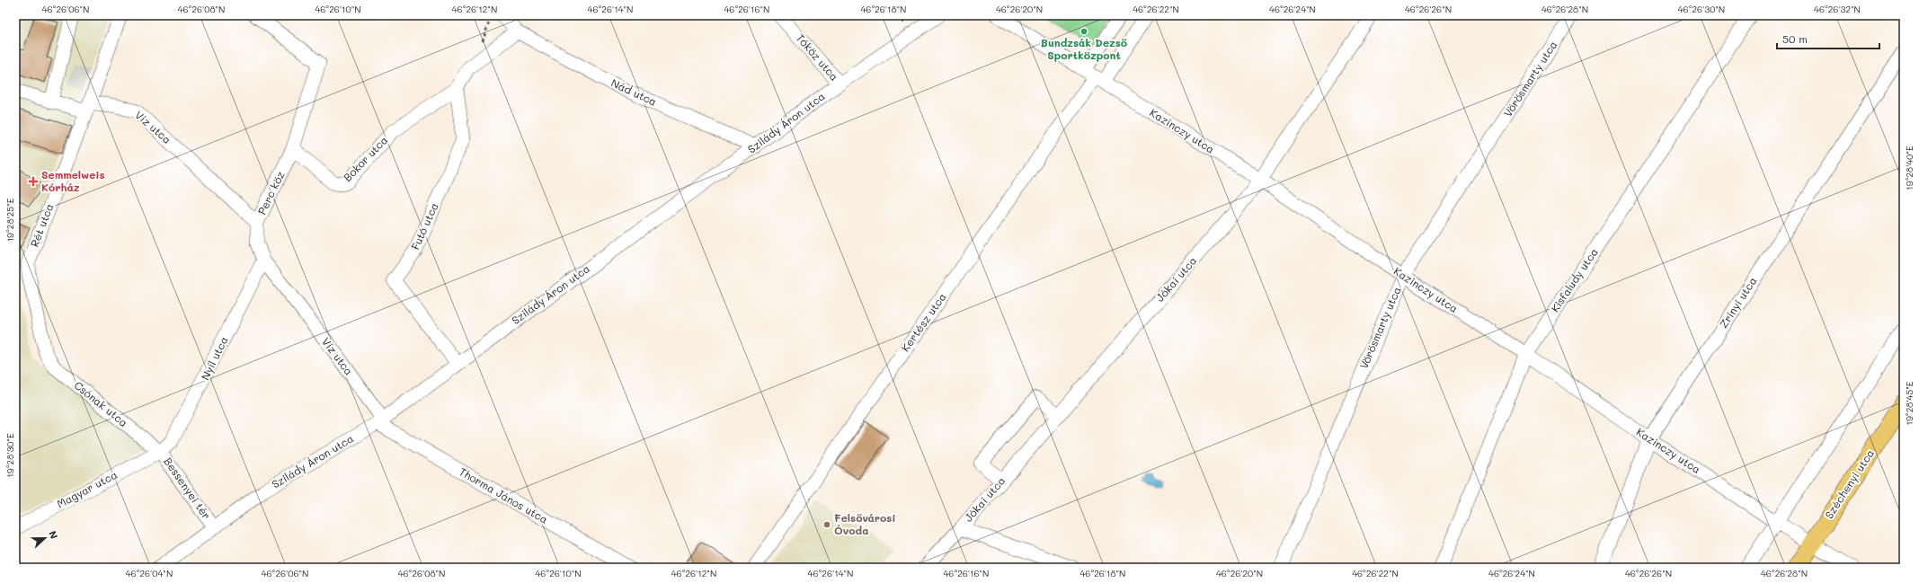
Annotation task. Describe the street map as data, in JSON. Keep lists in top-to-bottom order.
{
  "streets": {
    "main road": ["Széchenyi utca"],
    "street": [
      "Tóköz utca",
      "Vörösmarty utca",
      "Nád utca",
      "Szilády Áron utca",
      "Víz utca",
      "Kazinczy utca",
      "Bokor utca",
      "Perc köz",
      "Rét utca",
      "Futó utca",
      "Jókai utca",
      "Kisfaludy utca",
      "Zrínyi utca",
      "Kertész utca",
      "Nyíl utca",
      "Csónak utca",
      "Bessenyei tér",
      "Magyar utca",
      "Thorma János utca"
    ]
  },
  "crossings": [
    ["Tóköz utca", "Szilády Áron utca"],
    ["Vörösmarty utca", "Kazinczy utca"],
    ["Nád utca", "Szilády Áron utca"],
    ["Nád utca", "Bokor utca"],
    ["Szilády Áron utca", "Víz utca"],
    ["Szilády Áron utca", "Futó utca"],
    ["Szilády Áron utca", "Bessenyei tér"],
    ["Szilády Áron utca", "Thorma János utca"],
    ["Víz utca", "Perc köz"],
    ["Víz utca", "Rét utca"],
    ["Víz utca", "Nyíl utca"],
    ["Víz utca", "Thorma János utca"],
    ["Kazinczy utca", "Jókai utca"],
    ["Kazinczy utca", "Kisfaludy utca"],
    ["Kazinczy utca", "Zrínyi utca"],
    ["Kazinczy utca", "Kertész utca"],
    ["Kazinczy utca", "Széchenyi utca"],
    ["Bokor utca", "Perc köz"],
    ["Bokor utca", "Futó utca"],
    ["Perc köz", "Nyíl utca"],
    ["Rét utca", "Csónak utca"],
    ["Nyíl utca", "Csónak utca"],
    ["Nyíl utca", "Bessenyei tér"],
    ["Nyíl utca", "Magyar utca"],
    ["Csónak utca", "Bessenyei tér"],
    ["Csónak utca", "Magyar utca"],
    ["Bessenyei tér", "Magyar utca"]
  ],
  "places": {
    "other": ["Bundzsák Dezső Sportközpont", "Felsővárosi Óvoda"],
    "health": ["Semmelweis Kórház"]
  },
  "scale_bar": "50 m",
  "north": "right",
  "coordinates": [
    "46°26'06\"N",
    "46°26'08\"N",
    "46°26'10\"N",
    "46°26'12\"N",
    "46°26'14\"N",
    "46°26'16\"N",
    "46°26'18\"N",
    "46°26'20\"N",
    "46°26'22\"N",
    "46°26'24\"N",
    "46°26'26\"N",
    "46°26'28\"N",
    "46°26'30\"N",
    "46°26'32\"N",
    "19°28'40\"E",
    "19°28'25\"E",
    "19°28'45\"E",
    "19°28'30\"E",
    "46°26'04\"N"
  ]
}
